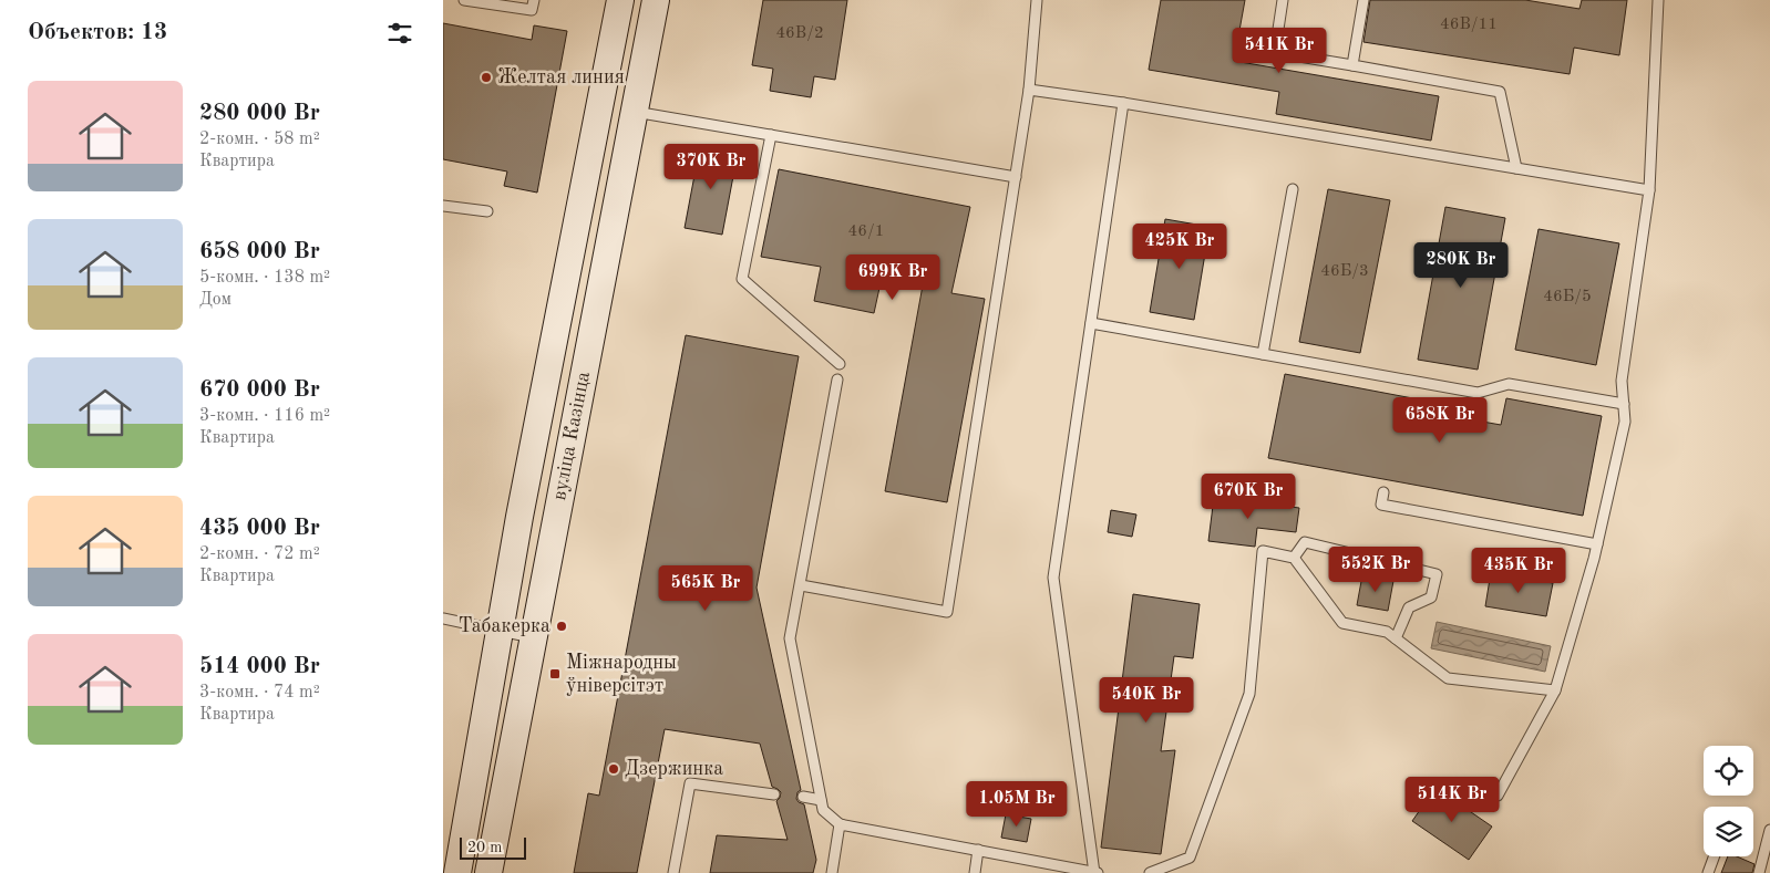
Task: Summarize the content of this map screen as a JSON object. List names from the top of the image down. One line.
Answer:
{"streets":{"main road":["вуліца Казінца"]},"places":{"other":["Желтая линия","Табакерка","Дзержинка"],"transit":["Міжнародны ўніверсітэт"]},"house_numbers":["46В/11","46В/2","46/1","46Б/3","46Б/5"],"scale_bar":"20 m","page":{"heading":"Объектов: 13","price":["541K Br","370K Br","425K Br","280K Br","699K Br","658K Br","670K Br","552K Br","435K Br","565K Br","540K Br","514K Br","1.05M Br"],"list":[{"name":"280 000 Br","note":"2-комн. · 58 m² · Квартира"},{"name":"658 000 Br","note":"5-комн. · 138 m² · Дом"},{"name":"670 000 Br","note":"3-комн. · 116 m² · Квартира"},{"name":"435 000 Br","note":"2-комн. · 72 m² · Квартира"},{"name":"514 000 Br","note":"3-комн. · 74 m² · Квартира"}],"scale":"20 m"}}
